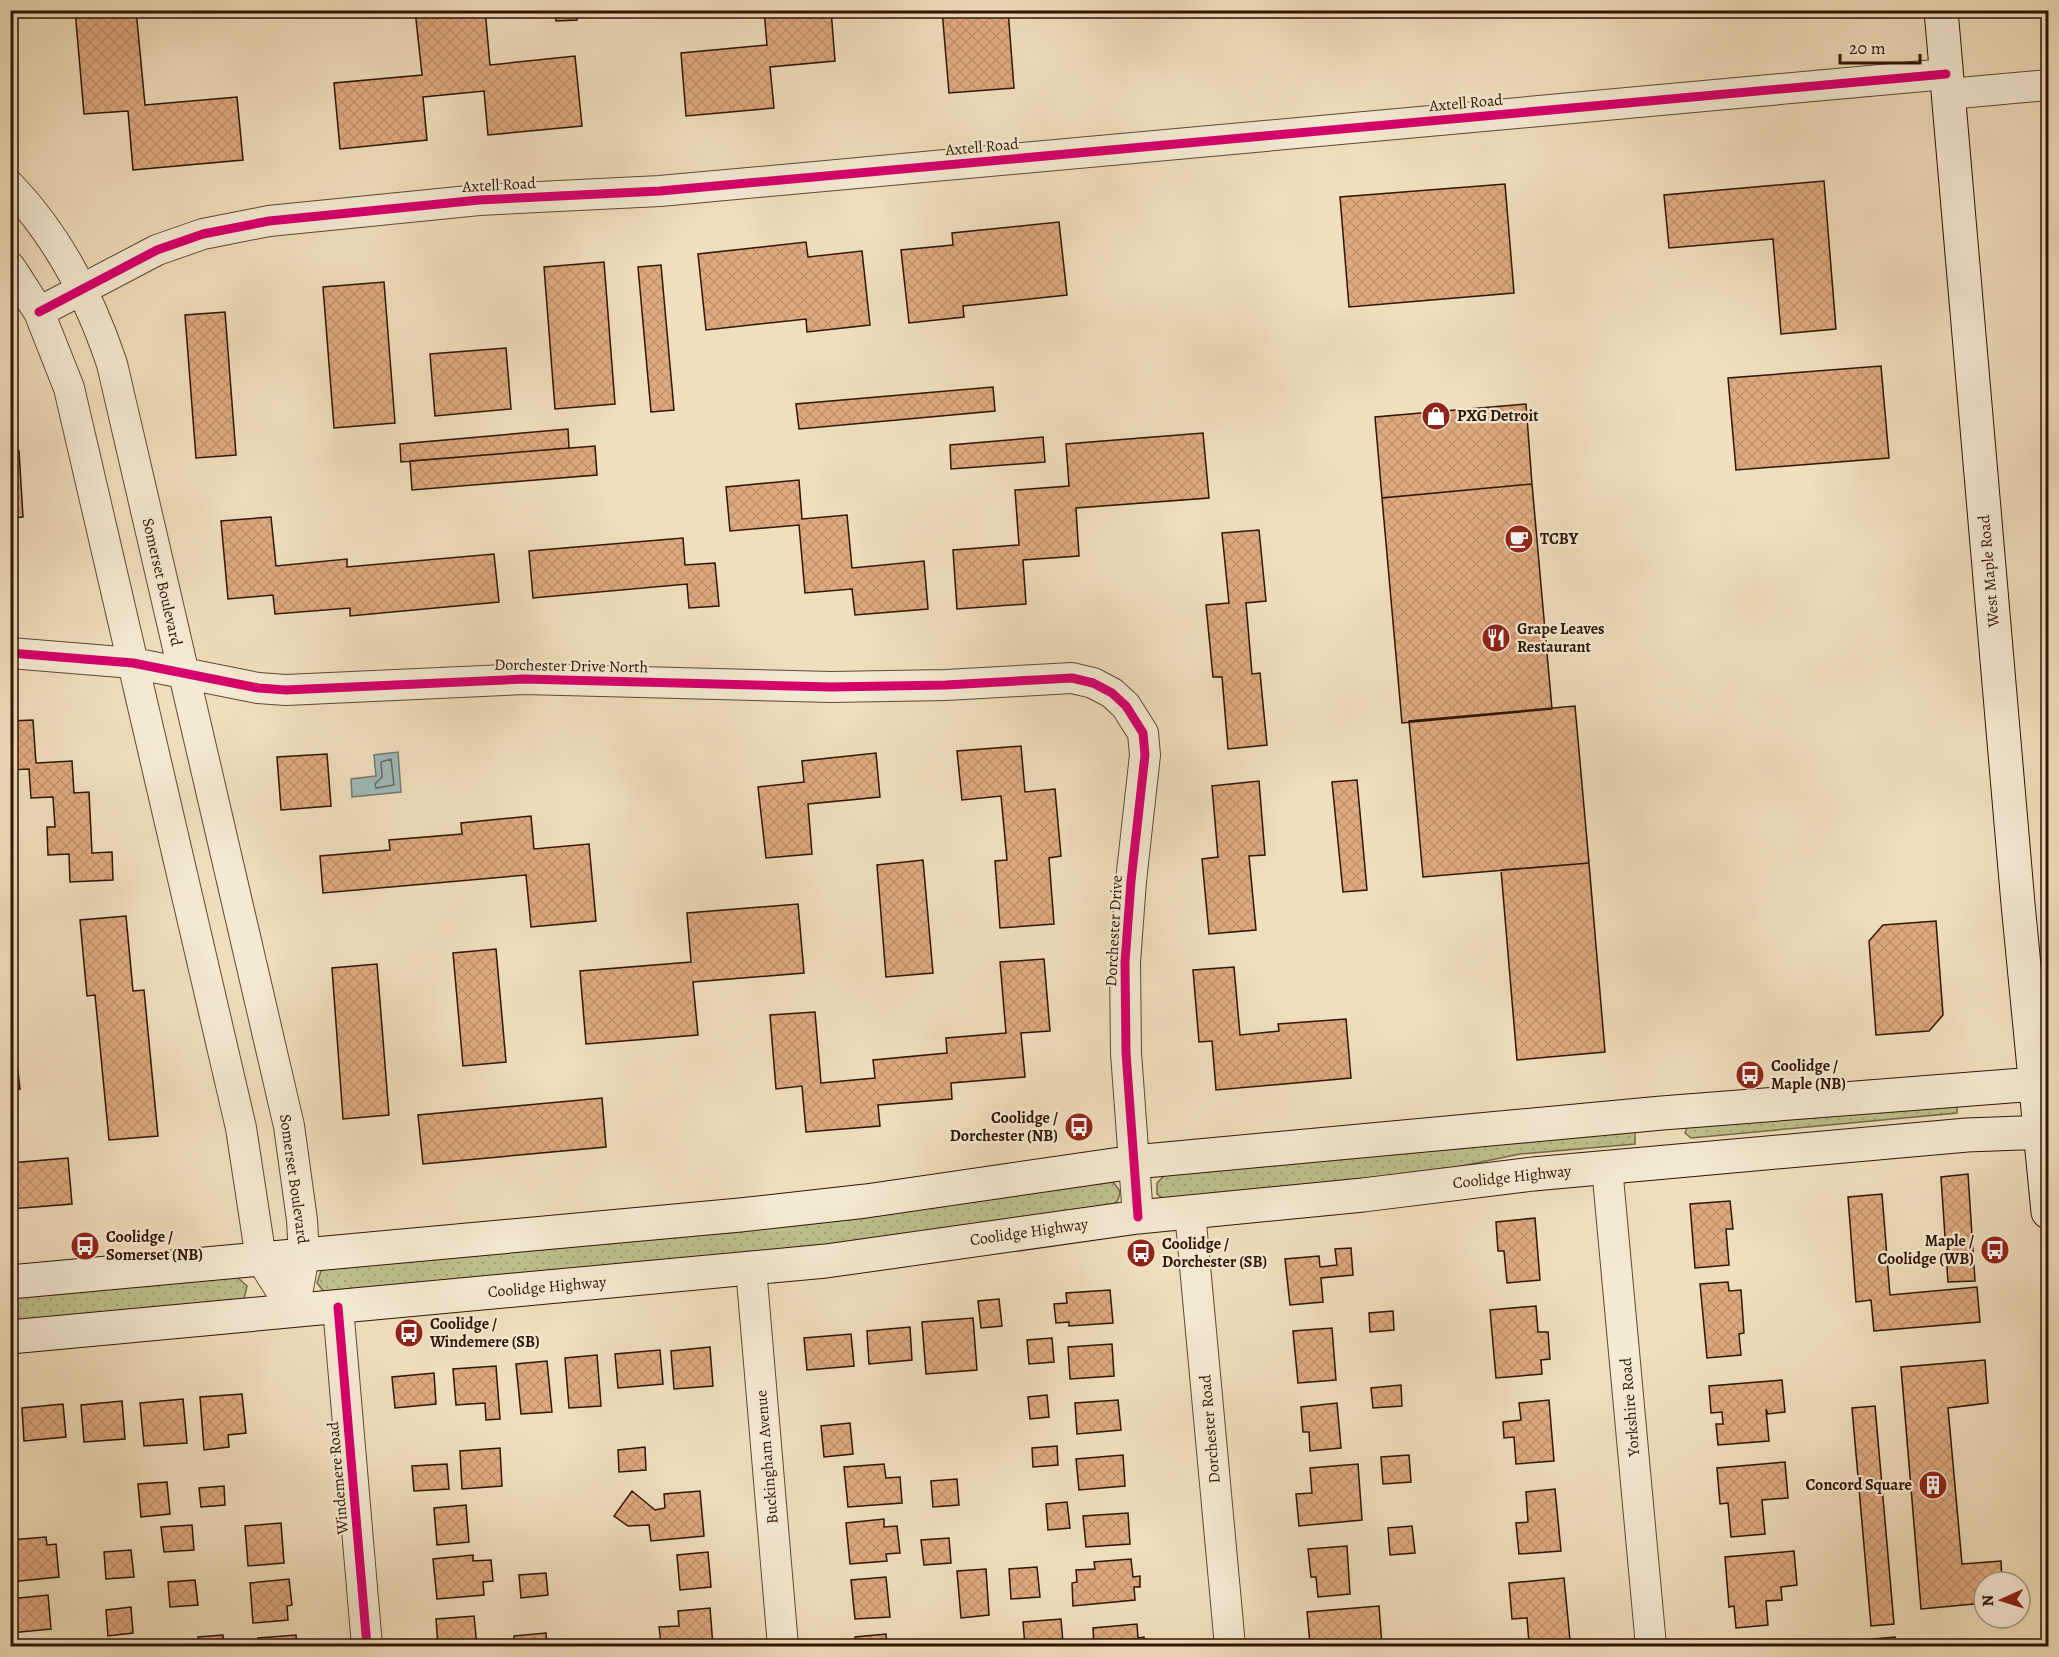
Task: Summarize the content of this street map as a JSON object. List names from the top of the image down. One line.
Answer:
{"streets":{"main road":["West Maple Road","Coolidge Highway"],"street":["Axtell Road","Somerset Boulevard","Dorchester Drive North","Dorchester Drive","Yorkshire Road","Dorchester Road","Buckingham Avenue","Windemere Road"]},"crossings":[["Axtell Road","West Maple Road"],["Axtell Road","Somerset Boulevard"],["West Maple Road","Coolidge Highway"],["Somerset Boulevard","Dorchester Drive North"],["Somerset Boulevard","Coolidge Highway"],["Dorchester Drive North","Dorchester Drive"],["Coolidge Highway","Yorkshire Road"],["Coolidge Highway","Dorchester Road"],["Coolidge Highway","Buckingham Avenue"],["Coolidge Highway","Windemere Road"]],"places":{"shop":["PXG Detroit"],"cafe":["TCBY"],"restaurant":["Grape Leaves Restaurant"],"bus stop":["Coolidge / Maple (NB)","Coolidge / Dorchester (NB)","Coolidge / Somerset (NB)","Maple / Coolidge (WB)","Coolidge / Dorchester (SB)","Coolidge / Windemere (SB)"],"building":["Concord Square"]},"scale_bar":"20 m","north":"left"}
